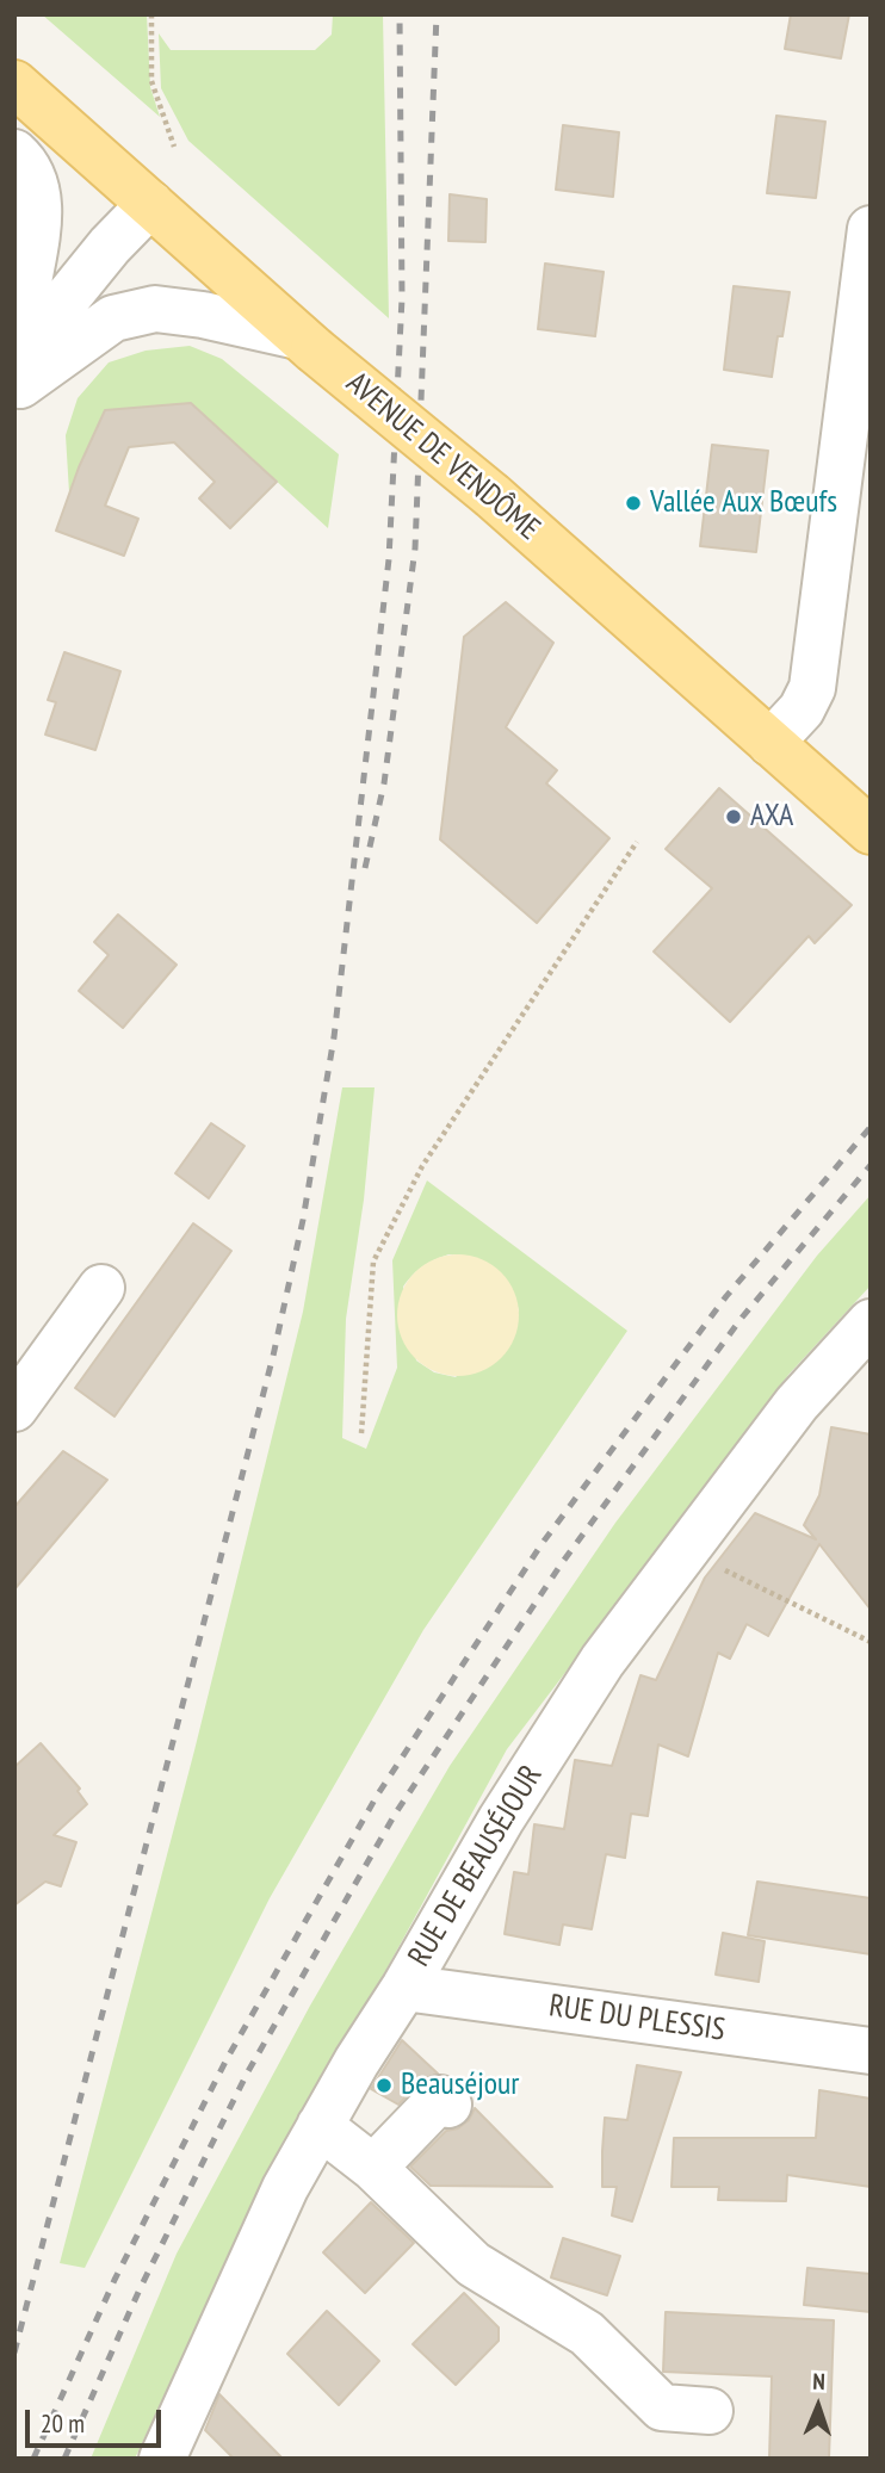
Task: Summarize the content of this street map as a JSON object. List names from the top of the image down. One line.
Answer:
{"streets":{"main road":["AVENUE DE VENDÔME"],"street":["RUE DE BEAUSÉJOUR","RUE DU PLESSIS"]},"crossings":[["RUE DE BEAUSÉJOUR","RUE DU PLESSIS"]],"places":["Vallée Aux Bœufs","AXA","Beauséjour"],"scale_bar":"20 m","north":"top"}
